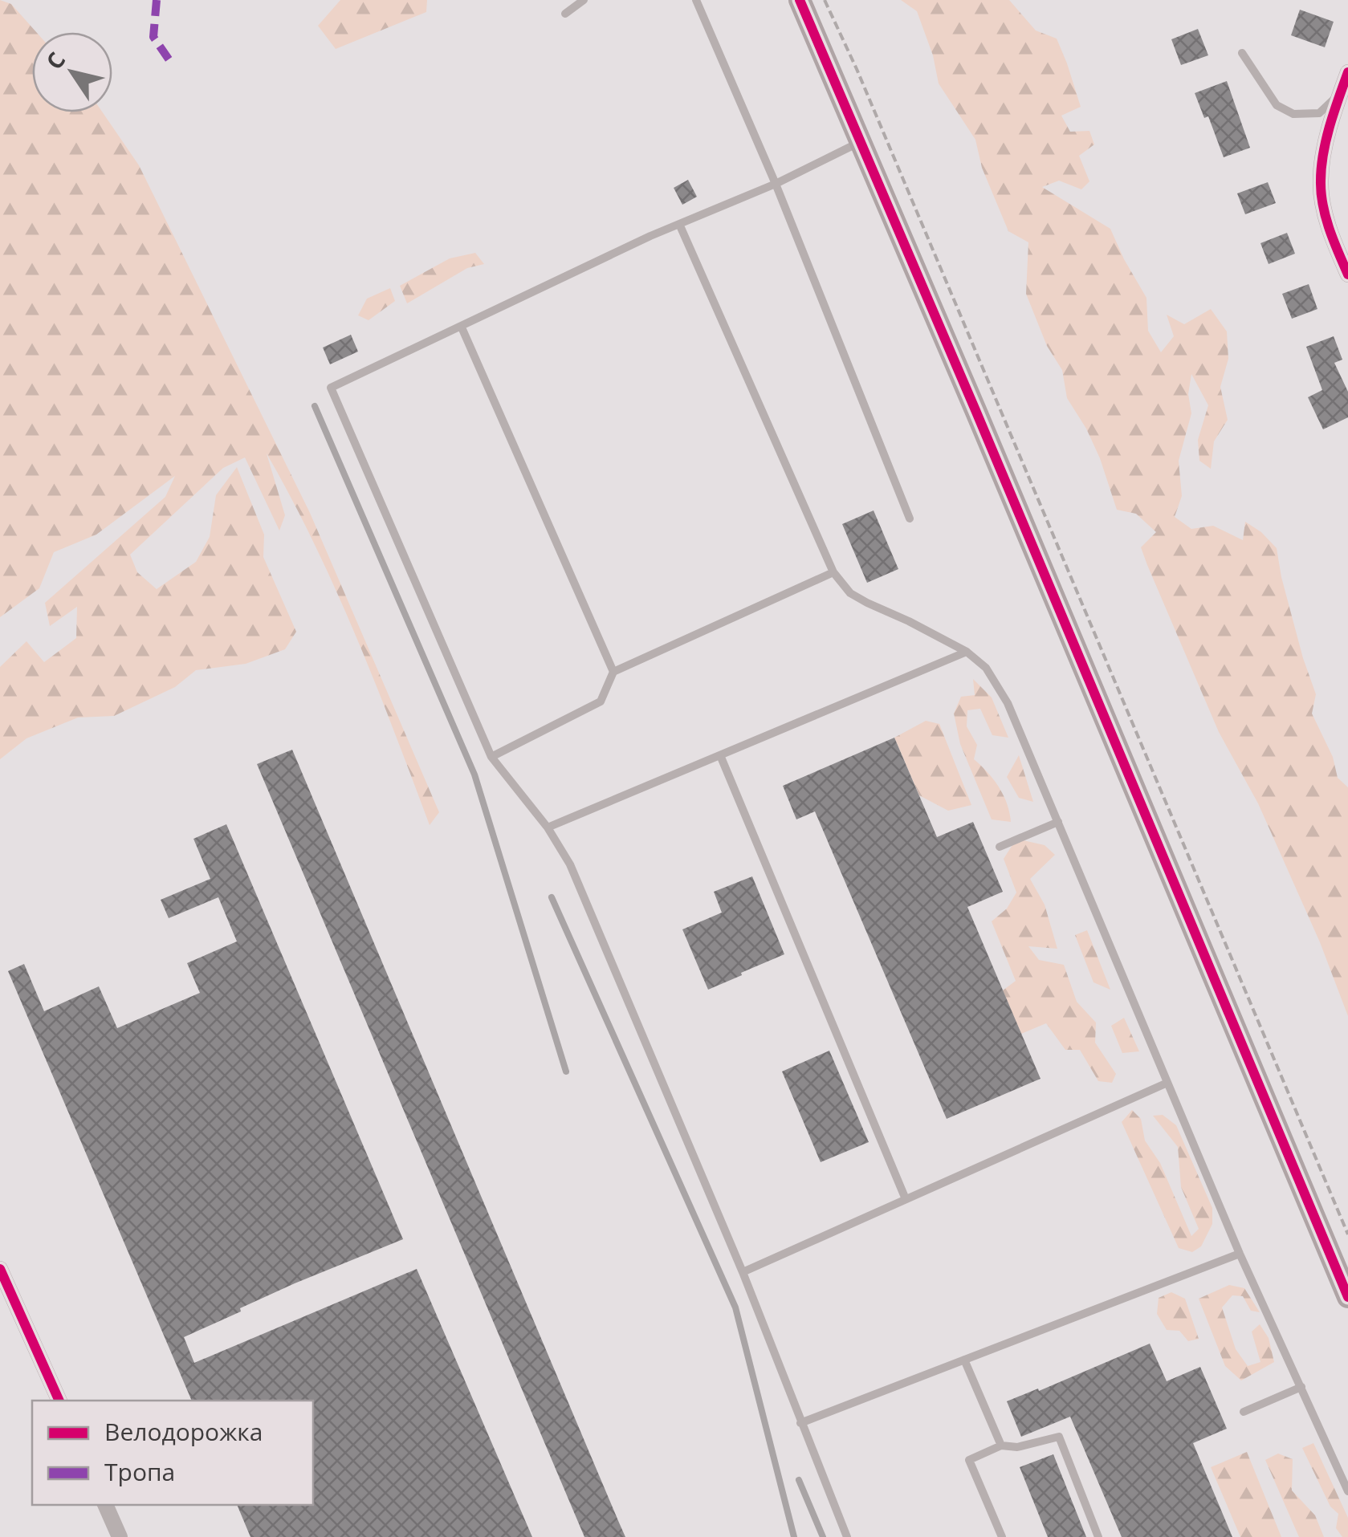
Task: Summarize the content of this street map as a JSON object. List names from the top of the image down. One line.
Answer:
{"legend":["Велодорожка","Тропа"],"north":"top left"}
